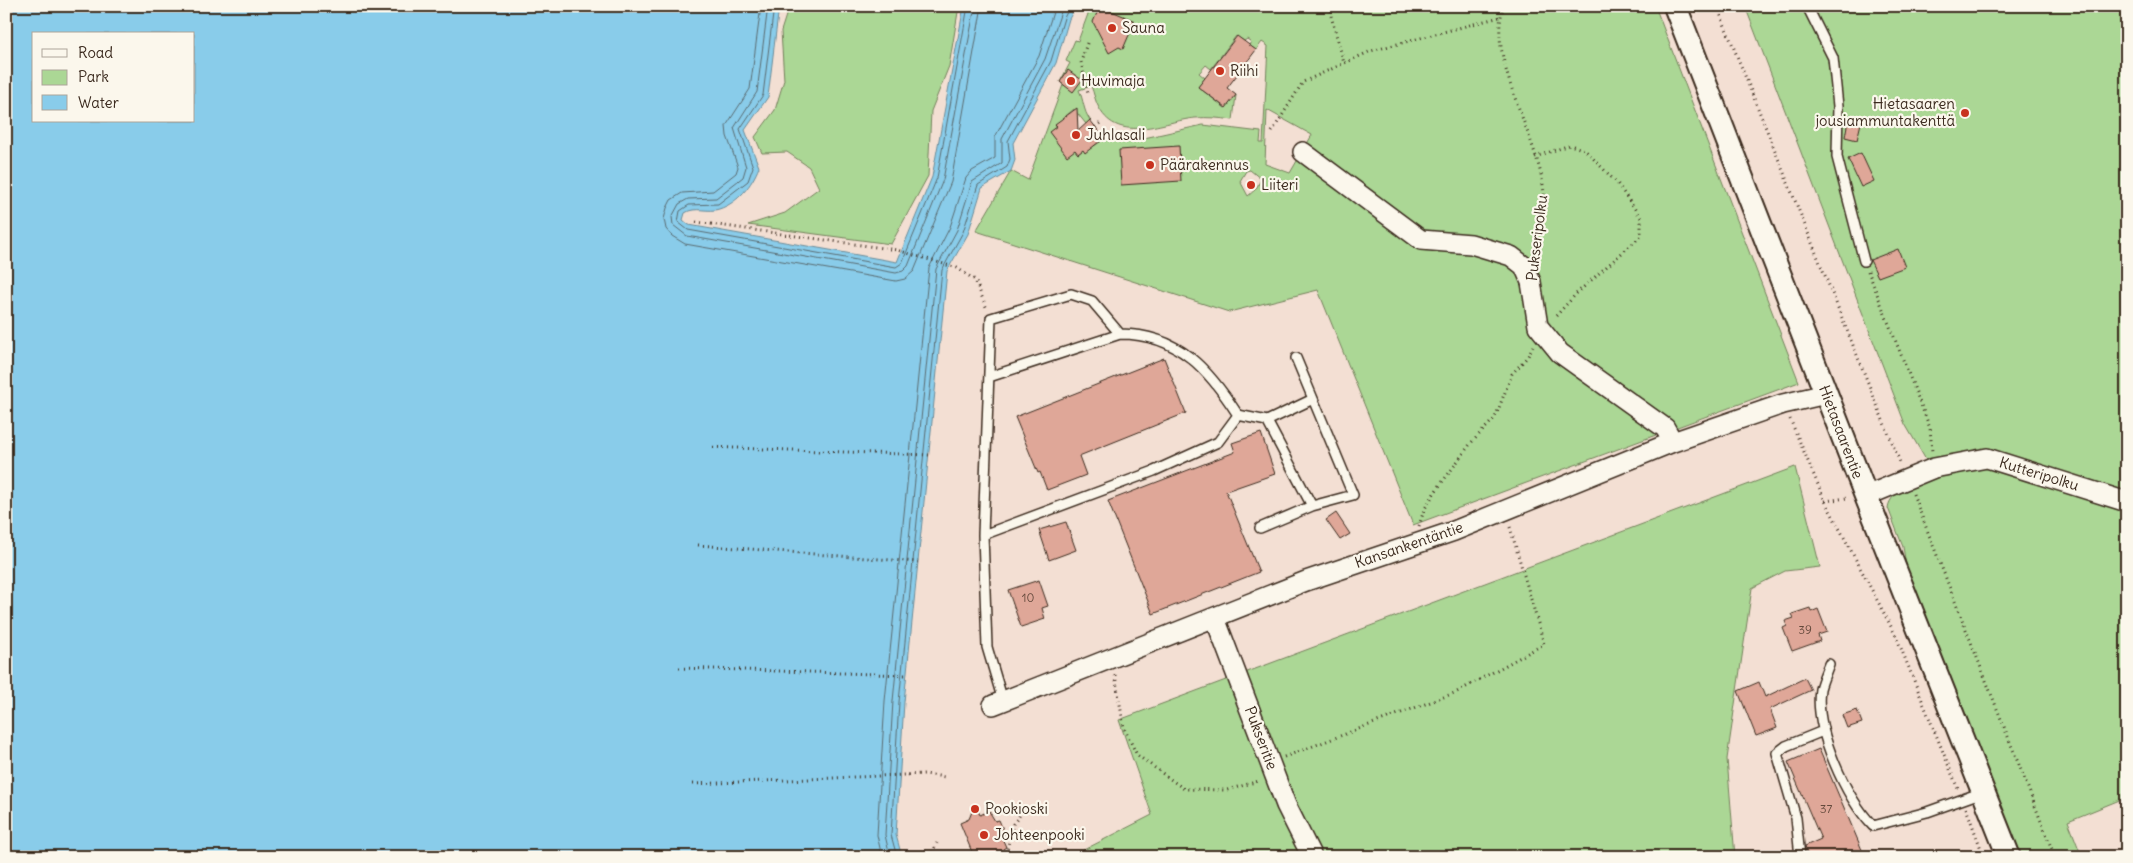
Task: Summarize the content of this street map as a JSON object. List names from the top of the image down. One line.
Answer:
{"streets":{"street":["Pukseripolku","Hietasaarentie","Kutteripolku","Kansankentäntie","Pukseritie"]},"crossings":[["Pukseripolku","Kansankentäntie"],["Hietasaarentie","Kutteripolku"],["Hietasaarentie","Kansankentäntie"],["Kansankentäntie","Pukseritie"]],"places":["Sauna","Riihi","Huvimaja","Hietasaaren jousiammuntakenttä","Juhlasali","Päärakennus","Liiteri","Pookioski","Johteenpooki"],"house_numbers":["10","39","37"],"legend":["Road","Park","Water"]}
